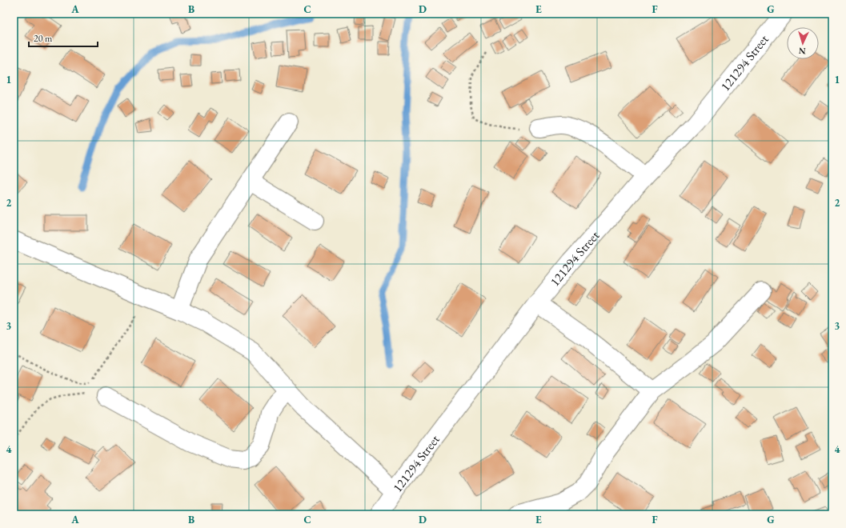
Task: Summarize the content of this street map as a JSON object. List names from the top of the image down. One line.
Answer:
{"streets":{"street":["121294 Street"]},"scale_bar":"20 m","north":"bottom","grid":{"columns":["A","B","C","D","E","F","G"],"rows":["1","2","3","4"]}}
